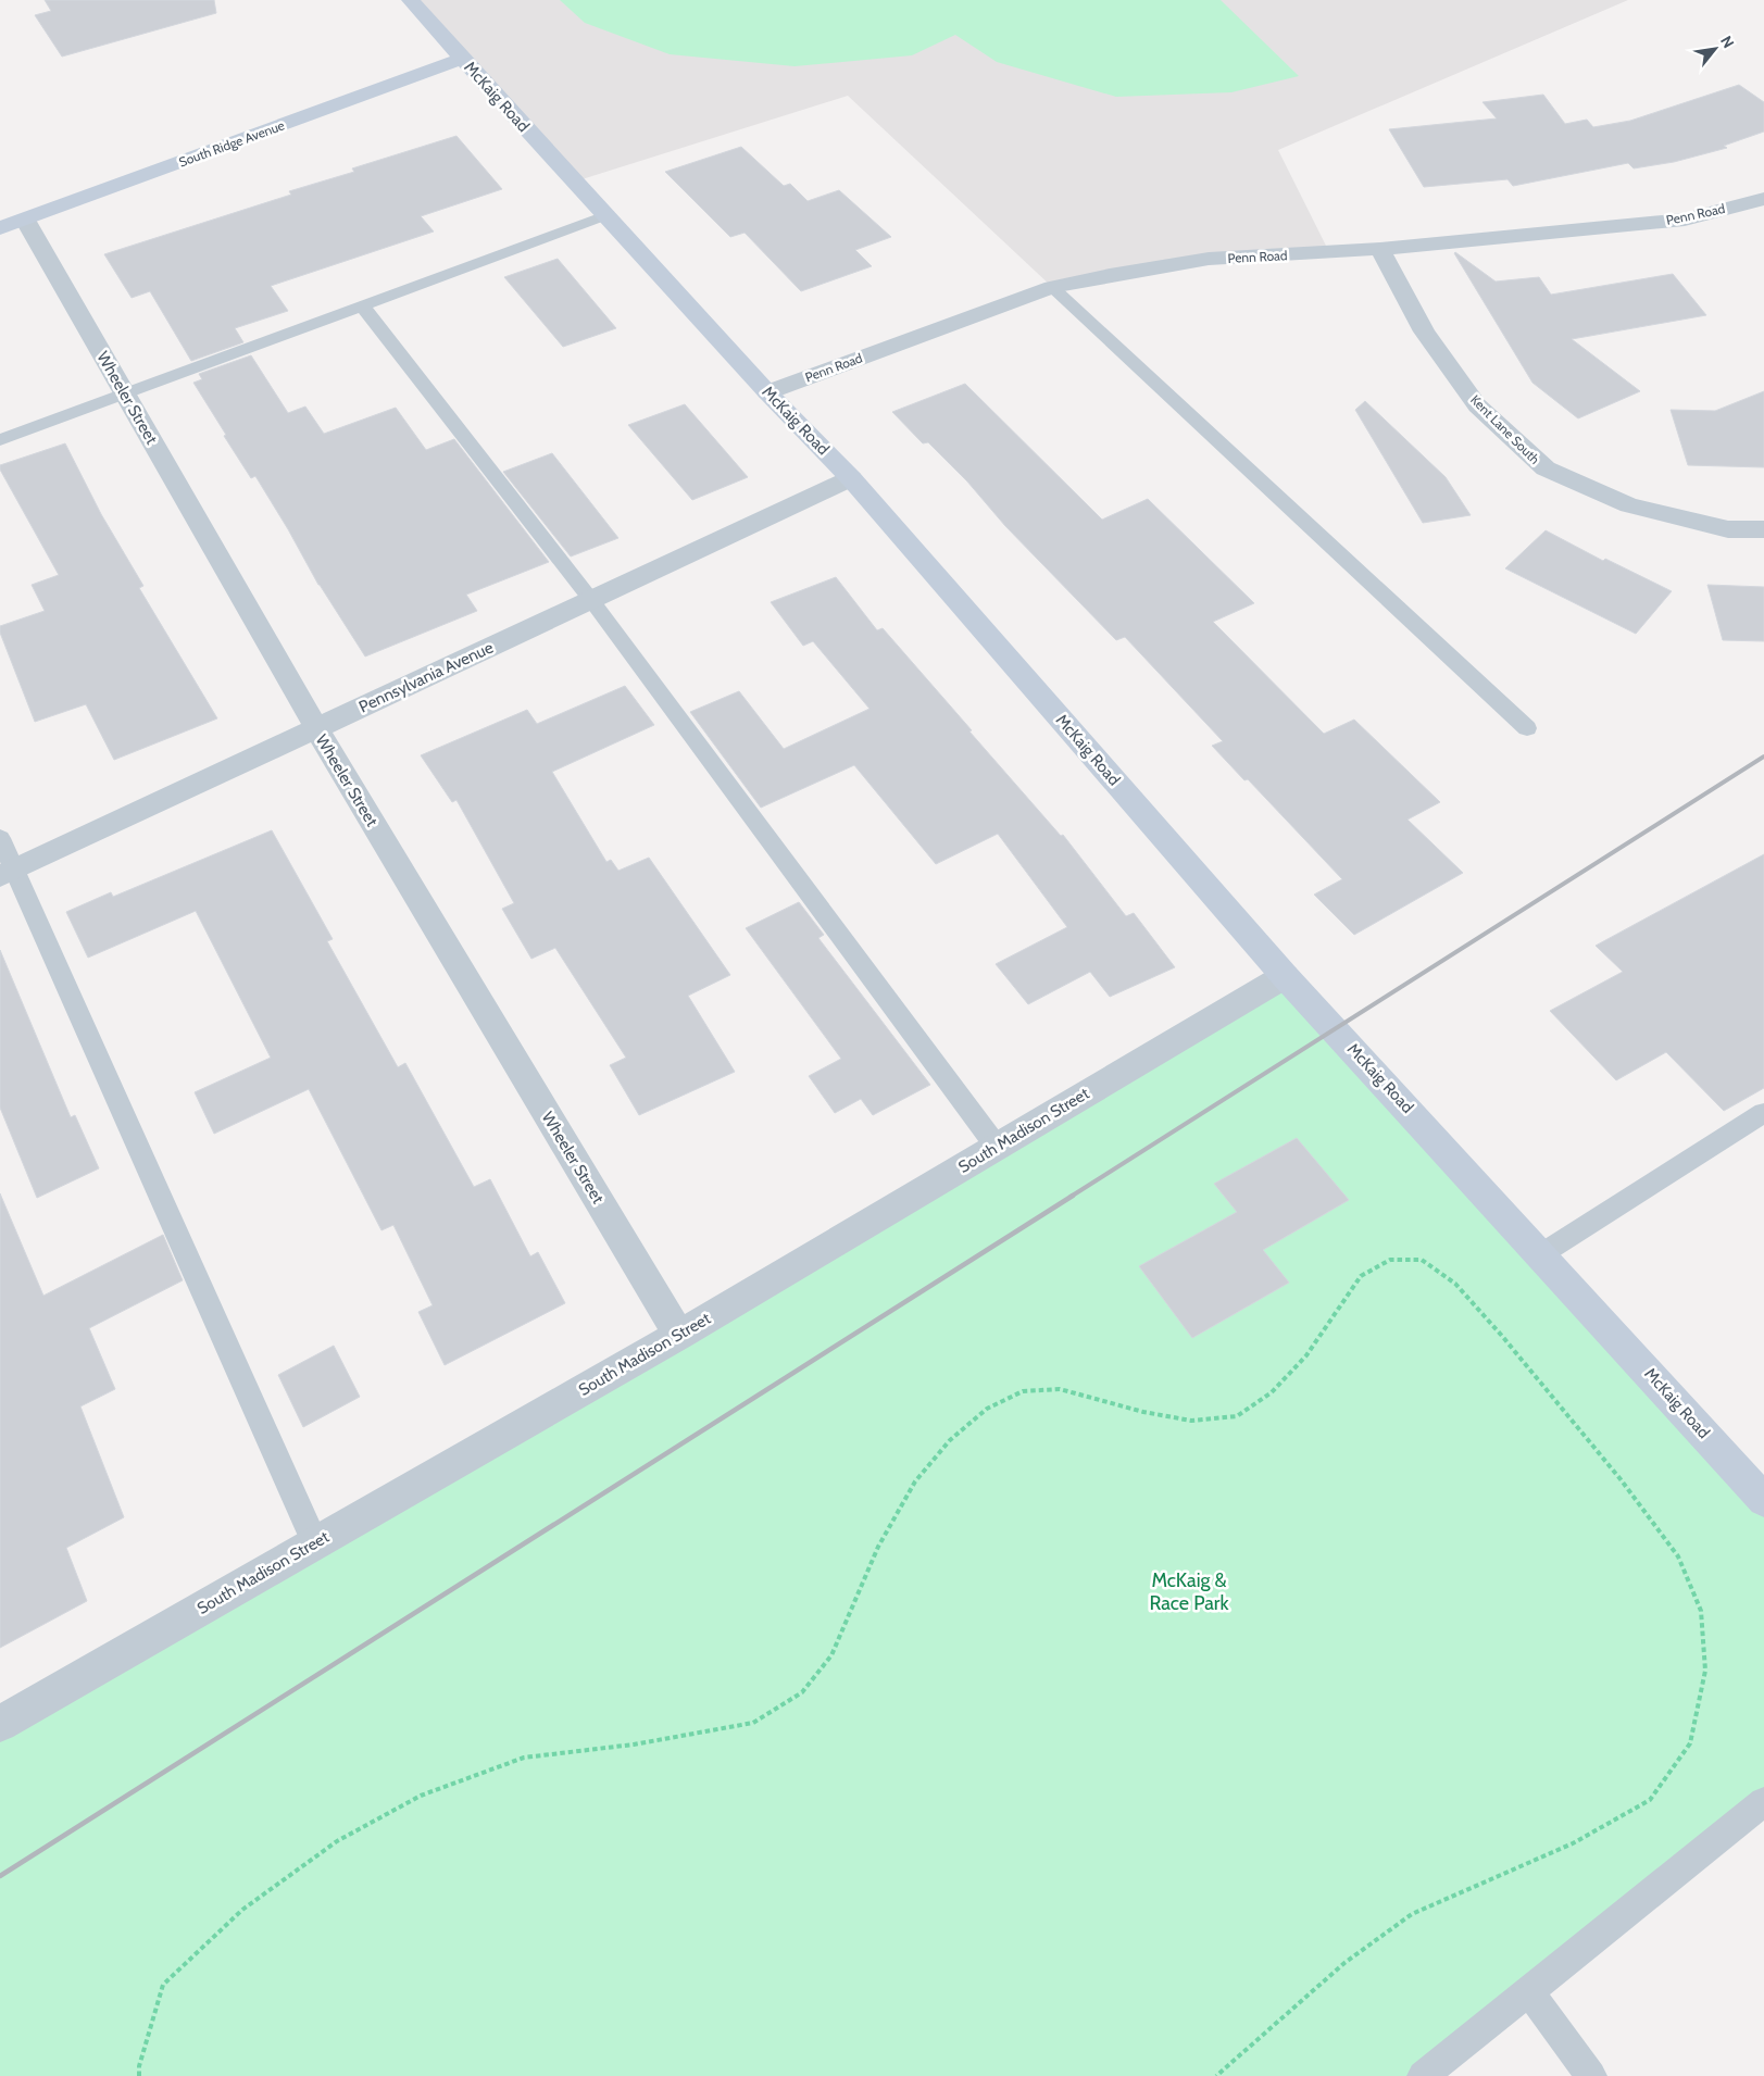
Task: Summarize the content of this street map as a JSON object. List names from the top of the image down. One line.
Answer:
{"streets":{"street":["McKaig Road","South Ridge Avenue","Penn Road","Wheeler Street","Kent Lane South","Pennsylvania Avenue","South Madison Street"]},"crossings":[["McKaig Road","South Ridge Avenue"],["McKaig Road","Penn Road"],["McKaig Road","Pennsylvania Avenue"],["McKaig Road","South Madison Street"],["South Ridge Avenue","Wheeler Street"],["Penn Road","Kent Lane South"],["Wheeler Street","Pennsylvania Avenue"],["Wheeler Street","South Madison Street"]],"parks":["McKaig & Race Park"],"north":"top right"}
